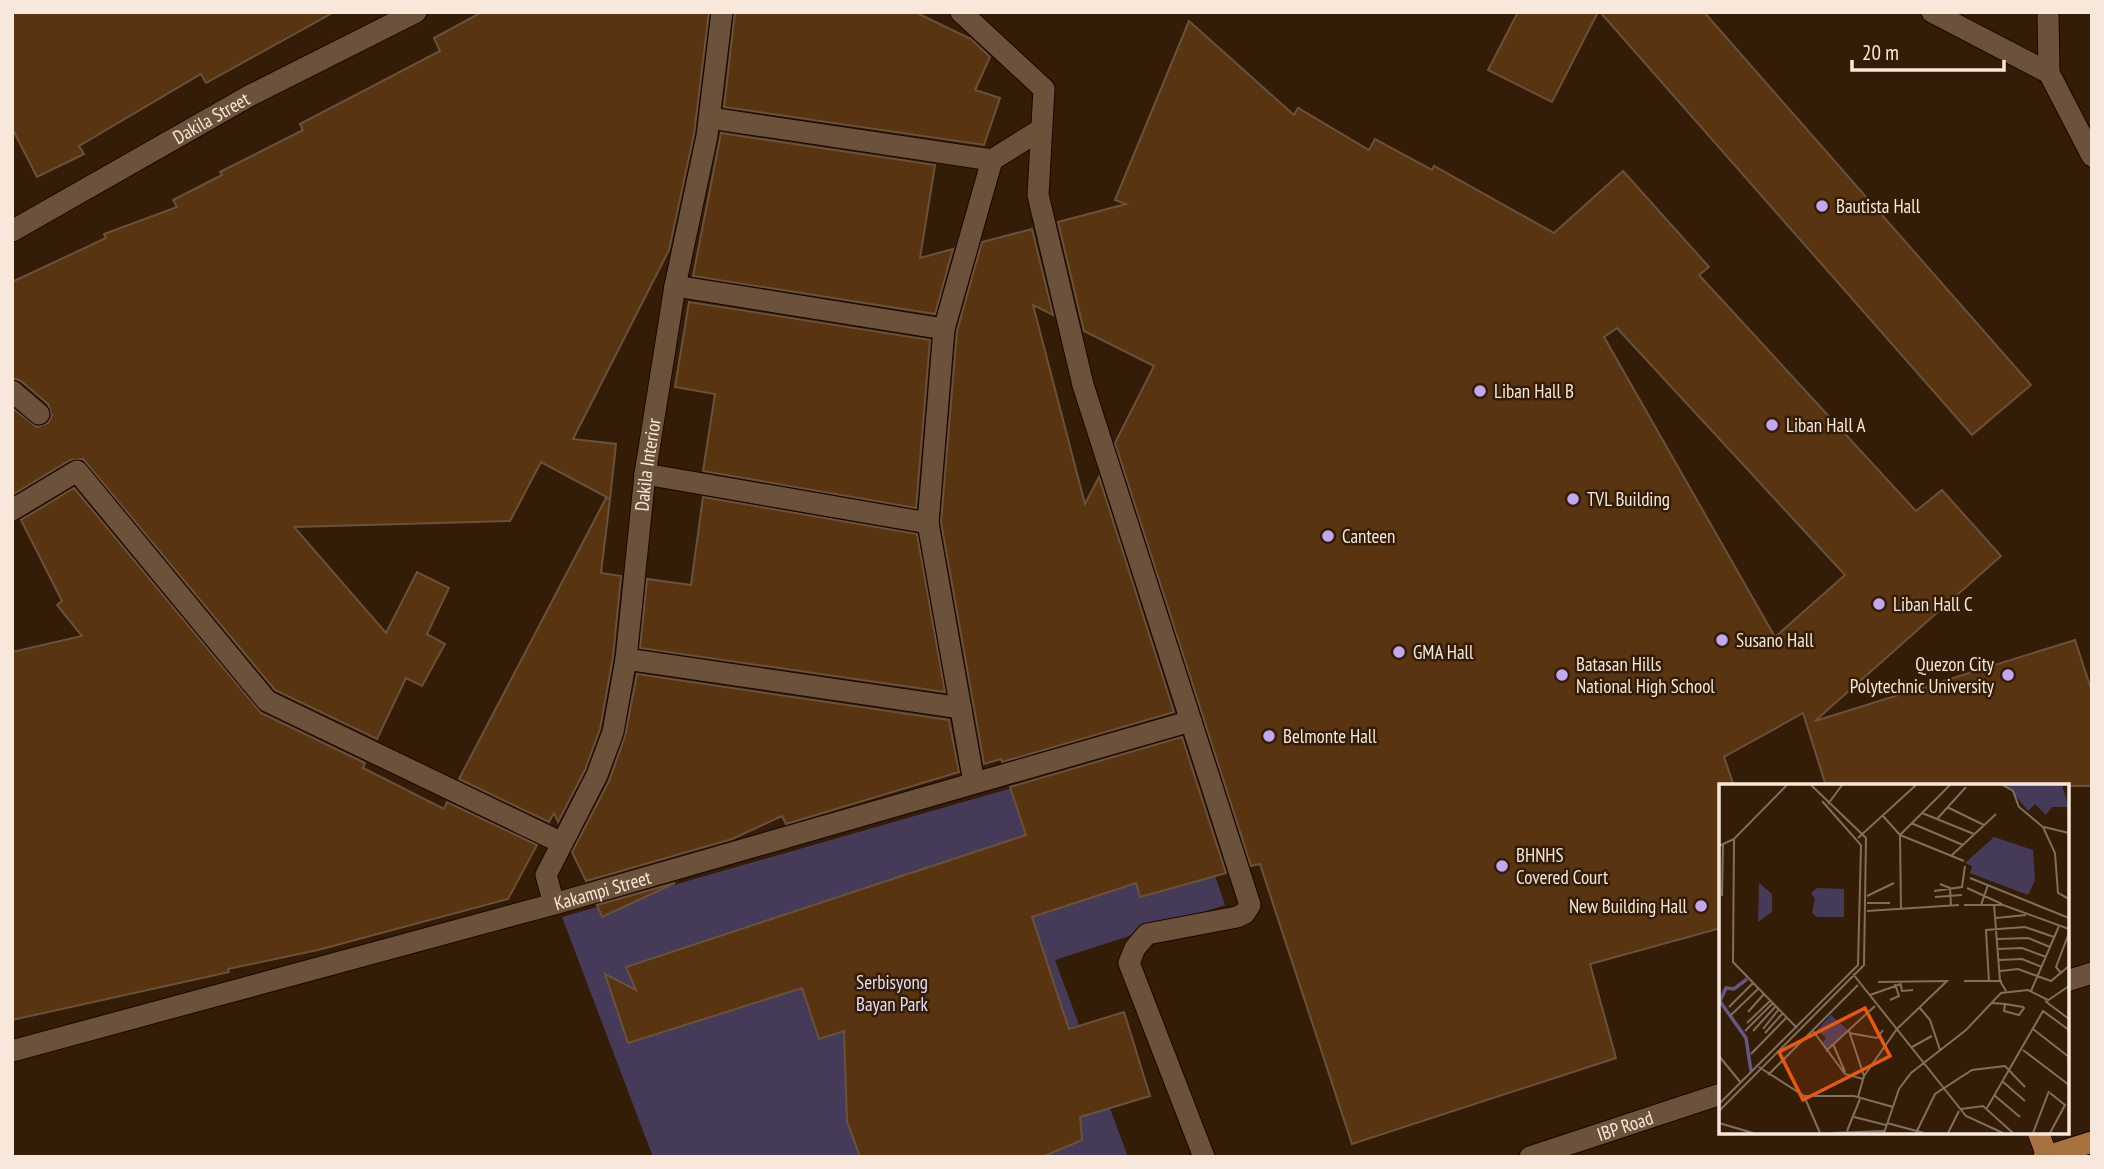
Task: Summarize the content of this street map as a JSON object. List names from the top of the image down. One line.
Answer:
{"streets":{"street":["Dakila Street","Dakila Interior","Kakampi Street","IBP Road"]},"crossings":[["Dakila Interior","Kakampi Street"]],"parks":["Serbisyong Bayan Park"],"places":["Bautista Hall","Liban Hall B","Liban Hall A","TVL Building","Canteen","Liban Hall C","Susano Hall","GMA Hall","Batasan Hills National High School","Quezon City Polytechnic University","Belmonte Hall","BHNHS Covered Court","New Building Hall"],"scale_bar":"20 m"}
